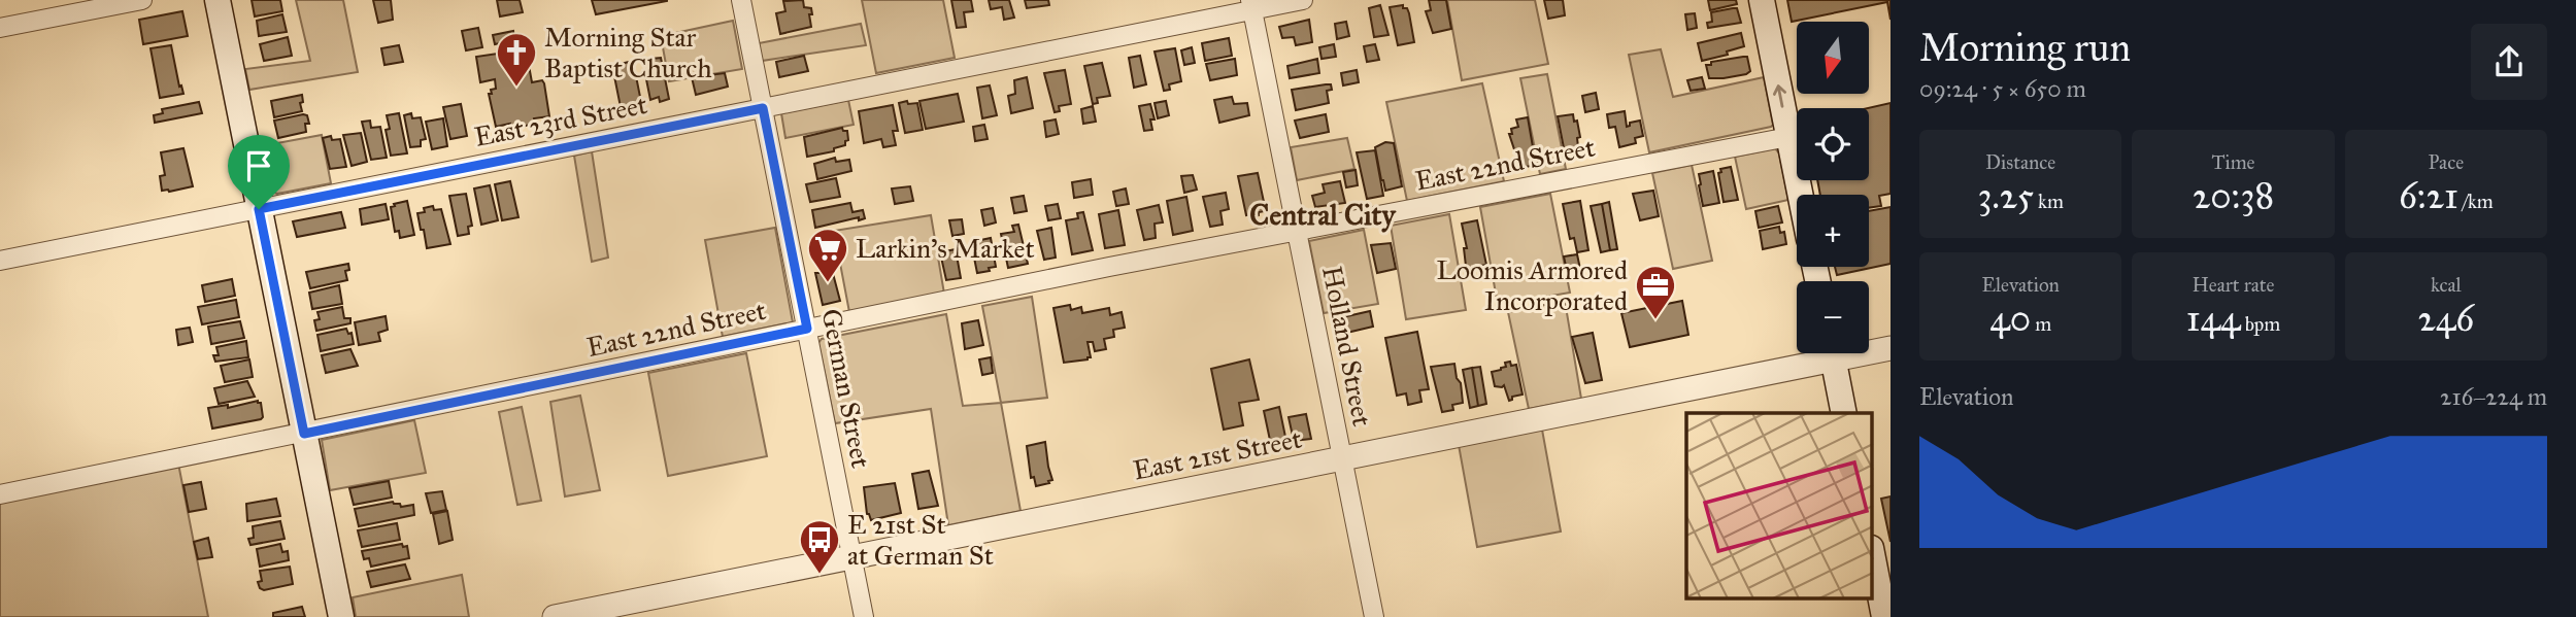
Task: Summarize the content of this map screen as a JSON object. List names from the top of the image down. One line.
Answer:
{"streets":{"street":["East 23rd Street","East 22nd Street","Holland Street","German Street","East 21st Street"]},"crossings":[["East 23rd Street","Holland Street"],["East 23rd Street","German Street"],["East 22nd Street","Holland Street"],["East 22nd Street","German Street"],["Holland Street","East 21st Street"],["German Street","East 21st Street"]],"districts":["Central City"],"places":{"church":["Morning Star Baptist Church"],"supermarket":["Larkin's Market"],"office":["Loomis Armored Incorporated"],"bus stop":["E 21st St at German St"]},"north":"bottom","page":{"heading":["Morning run","09:24 · 5 × 650 m"],"map_buttons":["+","−"],"stats":[["Distance","3.25 km"],["Time","20:38"],["Pace","6:21 /km"],["Elevation","40 m"],["Heart rate","144 bpm"],["kcal","246"]],"chart":["Elevation","216–224 m"]}}
